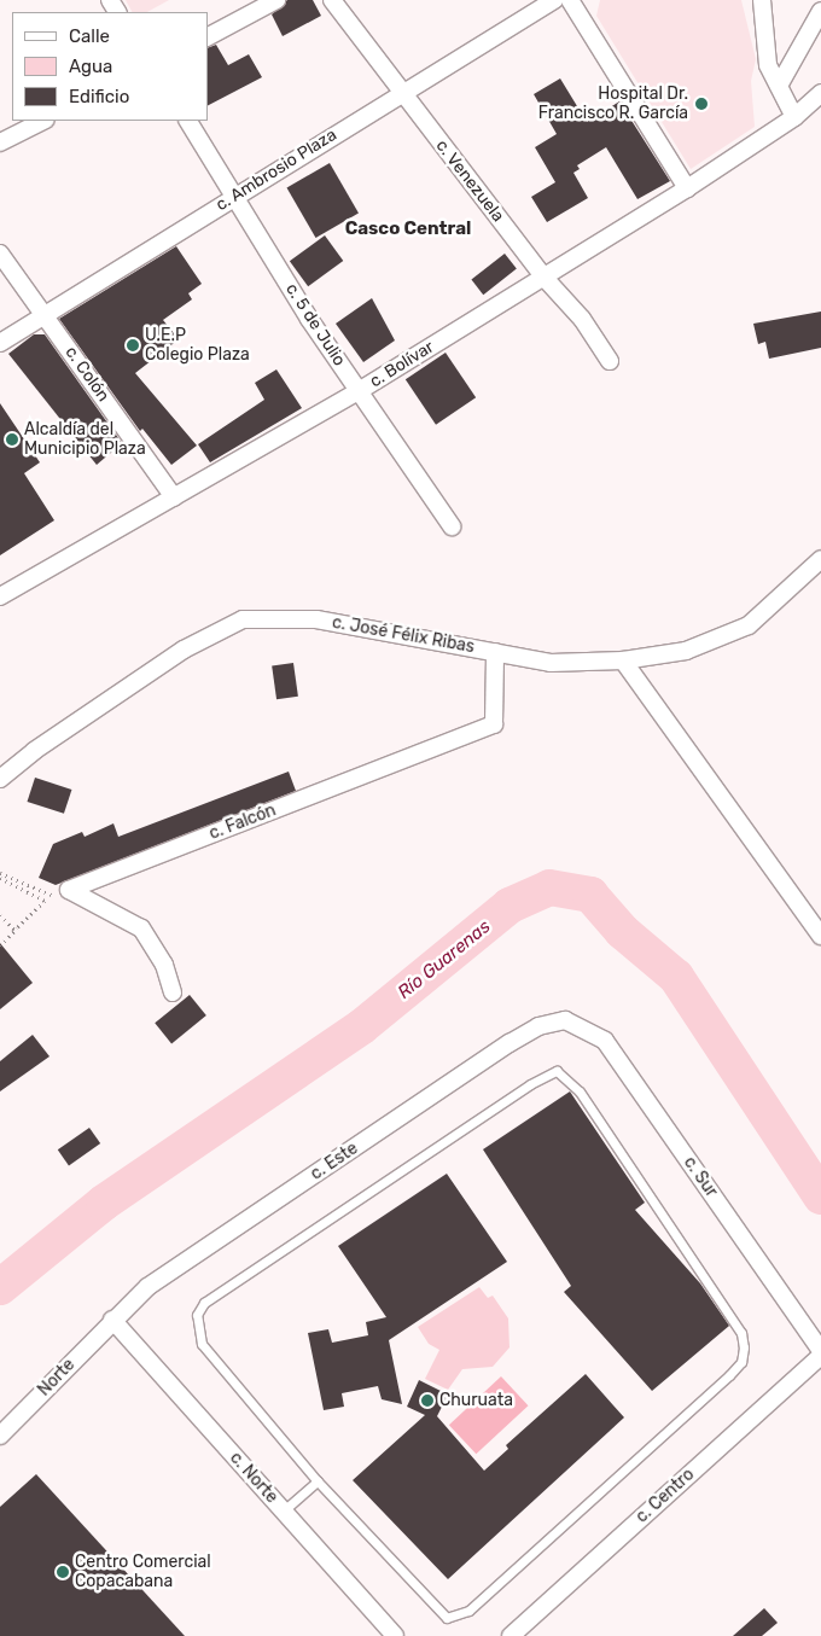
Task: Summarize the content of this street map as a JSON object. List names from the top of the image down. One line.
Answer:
{"streets":{"street":["c. Ambrosio Plaza","c. Venezuela","c. 5 de Julio","c. Bolívar","c. Colón","c. José Félix Ribas","c. Falcón","c. Este","c. Sur","Norte","c. Norte","c. Centro"]},"crossings":[["c. Ambrosio Plaza","c. Venezuela"],["c. Ambrosio Plaza","c. 5 de Julio"],["c. Ambrosio Plaza","c. Colón"],["c. Venezuela","c. Bolívar"],["c. 5 de Julio","c. Bolívar"],["c. Bolívar","c. Colón"],["c. José Félix Ribas","c. Falcón"],["c. Este","c. Sur"],["c. Este","Norte"],["c. Este","c. Norte"],["Norte","c. Norte"]],"districts":["Casco Central"],"water":["Río Guarenas"],"places":["Hospital Dr. Francisco R. García","U.E.P Colegio Plaza","Alcaldía del Municipio Plaza","Churuata","Centro Comercial Copacabana"],"legend":["Calle","Agua","Edificio"]}
